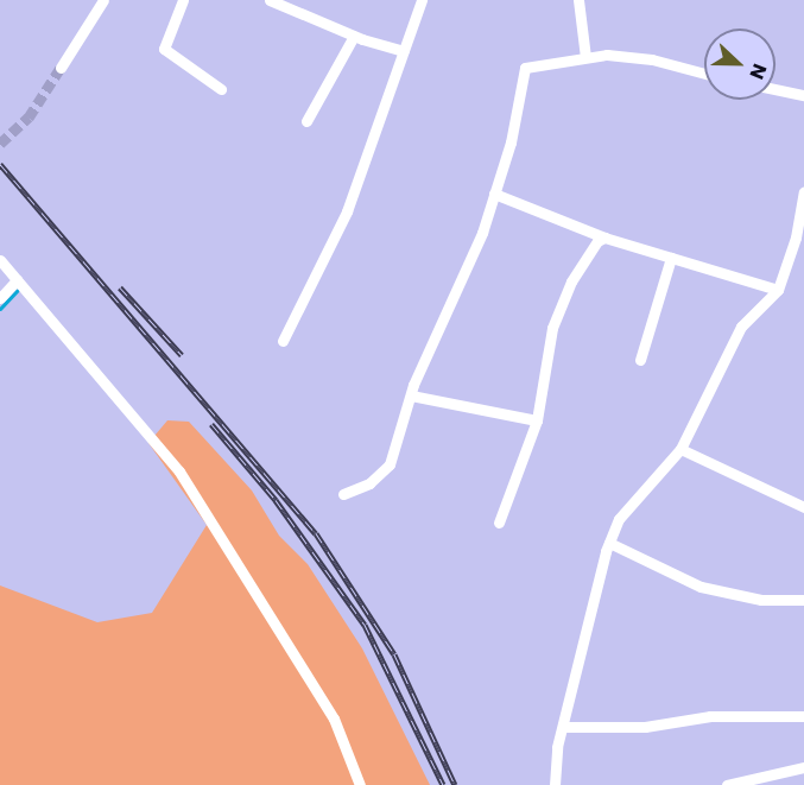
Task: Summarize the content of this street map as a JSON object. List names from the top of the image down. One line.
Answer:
{"north":"right"}
